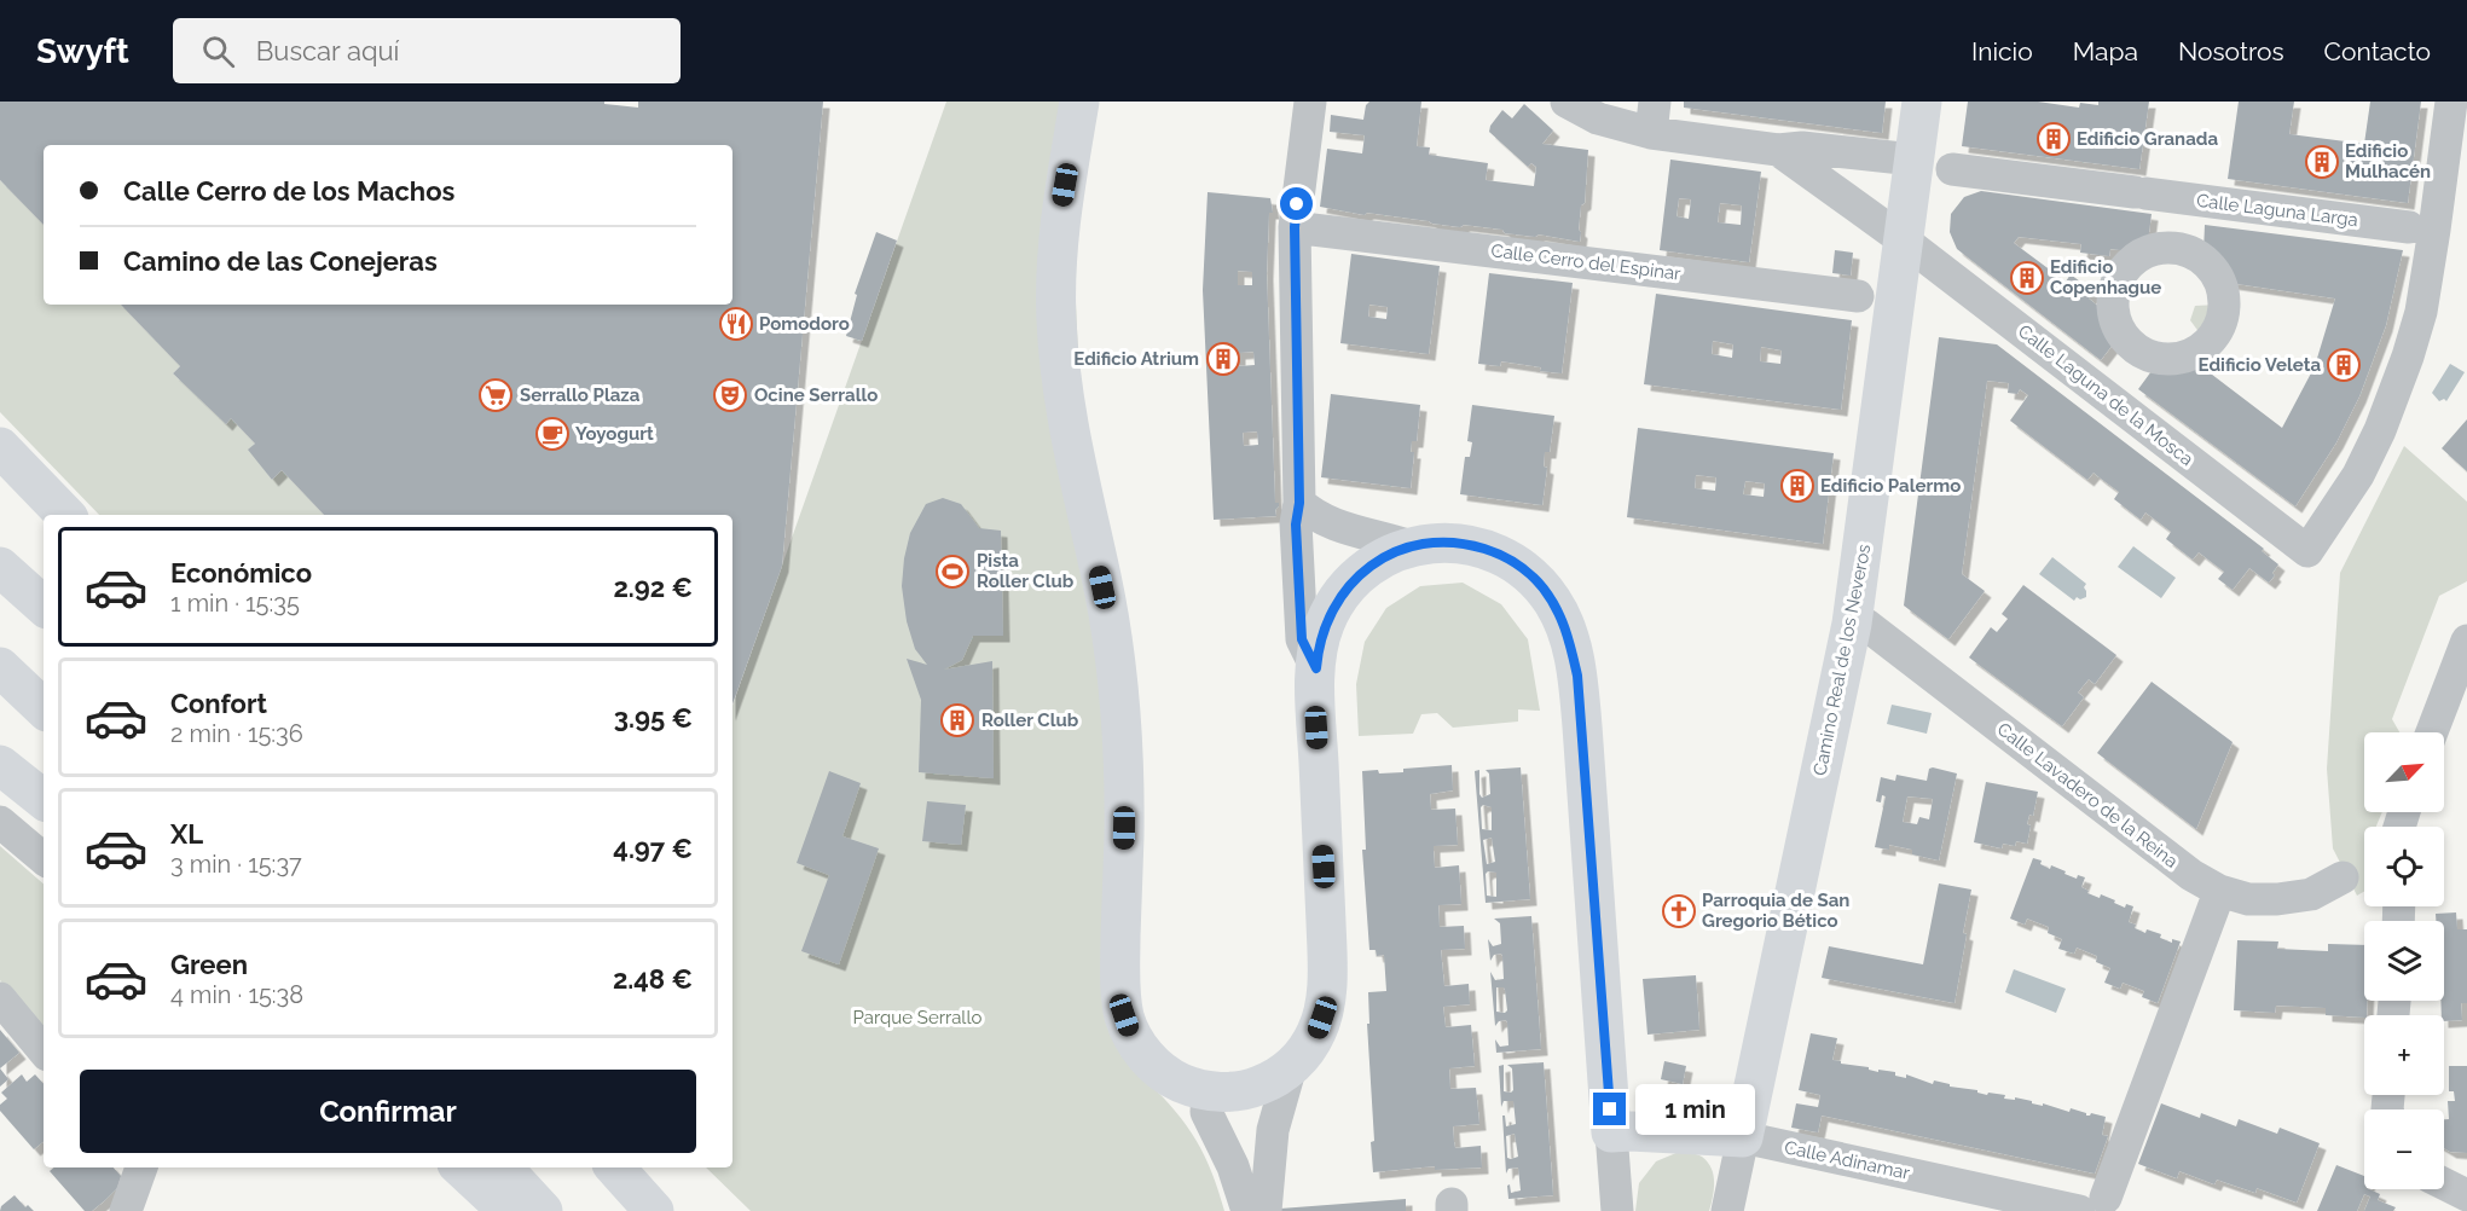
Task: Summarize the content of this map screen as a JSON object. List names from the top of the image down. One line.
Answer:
{"streets":{"main road":["Camino Real de los Neveros","Calle Adinamar"],"street":["Calle Laguna Larga","Calle Cerro del Espinar","Calle Laguna de la Mosca","Calle Lavadero de la Reina"]},"crossings":[["Calle Laguna de la Mosca","Camino Real de los Neveros"],["Camino Real de los Neveros","Calle Lavadero de la Reina"],["Camino Real de los Neveros","Calle Adinamar"]],"parks":["Parque Serrallo"],"places":{"building":["Edificio Granada","Edificio Mulhacén","Edificio Copenhague","Edificio Atrium","Edificio Veleta","Edificio Palermo","Roller Club"],"restaurant":["Pomodoro"],"supermarket":["Serrallo Plaza"],"theatre":["Ocine Serrallo"],"cafe":["Yoyogurt"],"sports":["Pista Roller Club"],"church":["Parroquia de San Gregorio Bético"]},"north":"top right","page":{"header":"Swyft","search":"Buscar aquí","nav":["Inicio","Mapa","Nosotros","Contacto"],"banner":["Calle Cerro de los Machos","Camino de las Conejeras"],"list":[{"name":"Económico","note":"1 min · 15:35","value":"2.92 €"},{"name":"Confort","note":"2 min · 15:36","value":"3.95 €"},{"name":"XL","note":"3 min · 15:37","value":"4.97 €"},{"name":"Green","note":"4 min · 15:38","value":"2.48 €"}],"map_buttons":["+","−"],"buttons":"Confirmar","bubble":"1 min"}}
